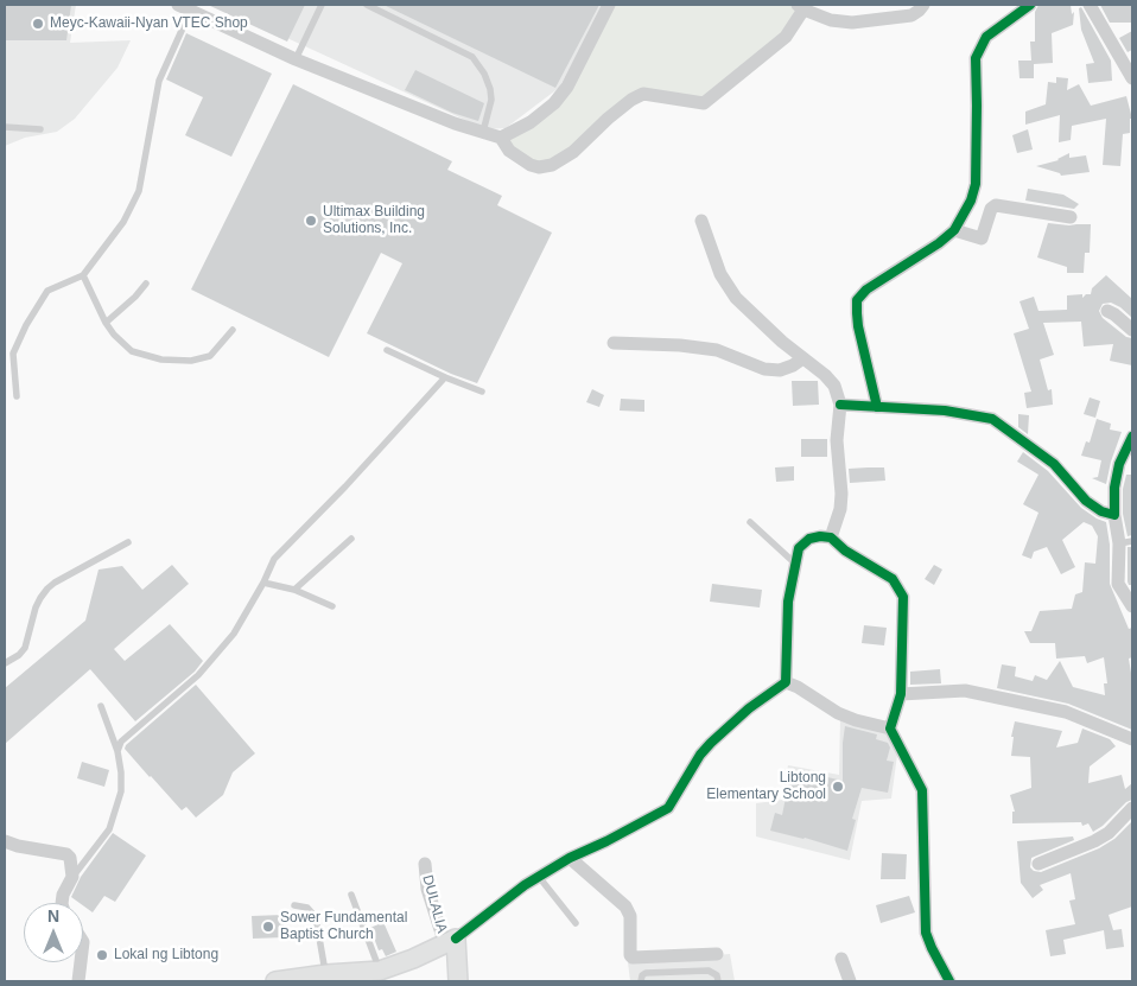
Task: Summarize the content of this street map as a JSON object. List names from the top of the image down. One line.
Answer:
{"streets":{"street":["DULALIA"]},"places":["Meyc-Kawaii-Nyan VTEC Shop","Ultimax Building Solutions, Inc.","Libtong Elementary School","Sower Fundamental Baptist Church","Lokal ng Libtong"],"north":"top"}
